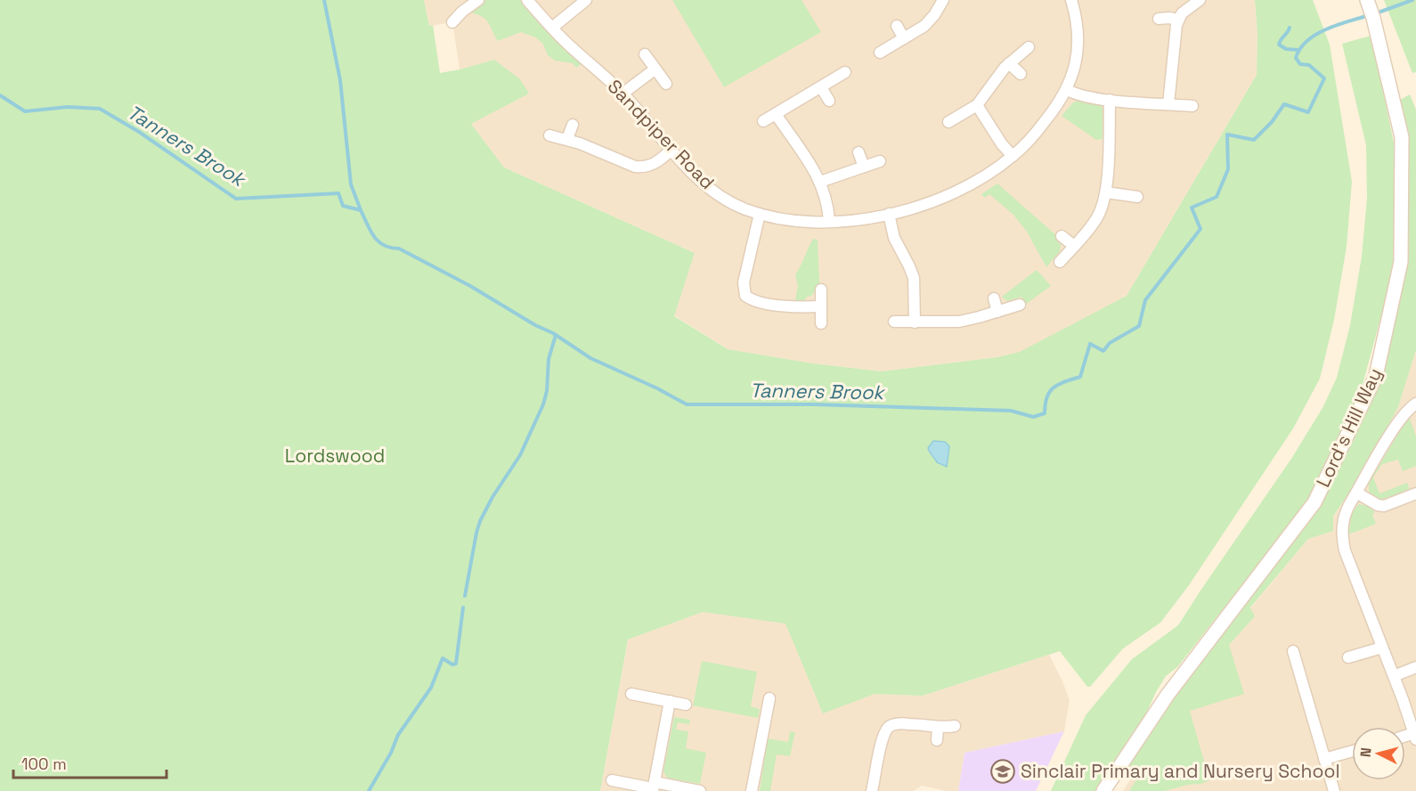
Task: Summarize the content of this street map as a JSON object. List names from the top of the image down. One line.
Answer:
{"streets":{"street":["Sandpiper Road","Lord's Hill Way"]},"water":["Tanners Brook"],"parks":["Lordswood"],"places":{"school or university":["Sinclair Primary and Nursery School"]},"scale_bar":"100 m","north":"left"}
